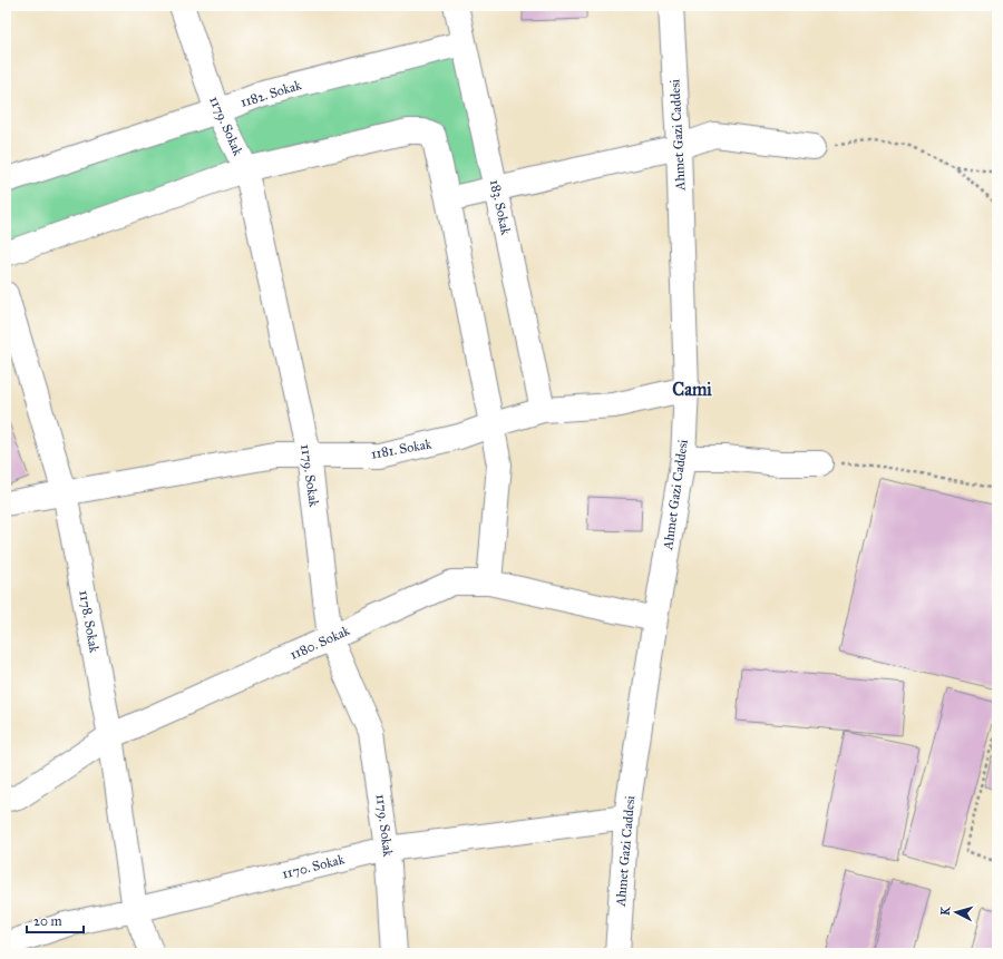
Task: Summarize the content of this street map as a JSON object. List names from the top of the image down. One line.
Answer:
{"streets":{"street":["1182. Sokak","1179. Sokak","Ahmet Gazi Caddesi","183. Sokak","1181. Sokak","1178. Sokak","1180. Sokak","1170. Sokak"]},"crossings":[["1182. Sokak","1179. Sokak"],["1182. Sokak","183. Sokak"],["1179. Sokak","1181. Sokak"],["1179. Sokak","1180. Sokak"],["1179. Sokak","1170. Sokak"],["Ahmet Gazi Caddesi","1181. Sokak"],["Ahmet Gazi Caddesi","1180. Sokak"],["Ahmet Gazi Caddesi","1170. Sokak"],["183. Sokak","1181. Sokak"],["1181. Sokak","1178. Sokak"],["1178. Sokak","1180. Sokak"],["1178. Sokak","1170. Sokak"]],"districts":["Cami"],"scale_bar":"20 m","north":"left"}
